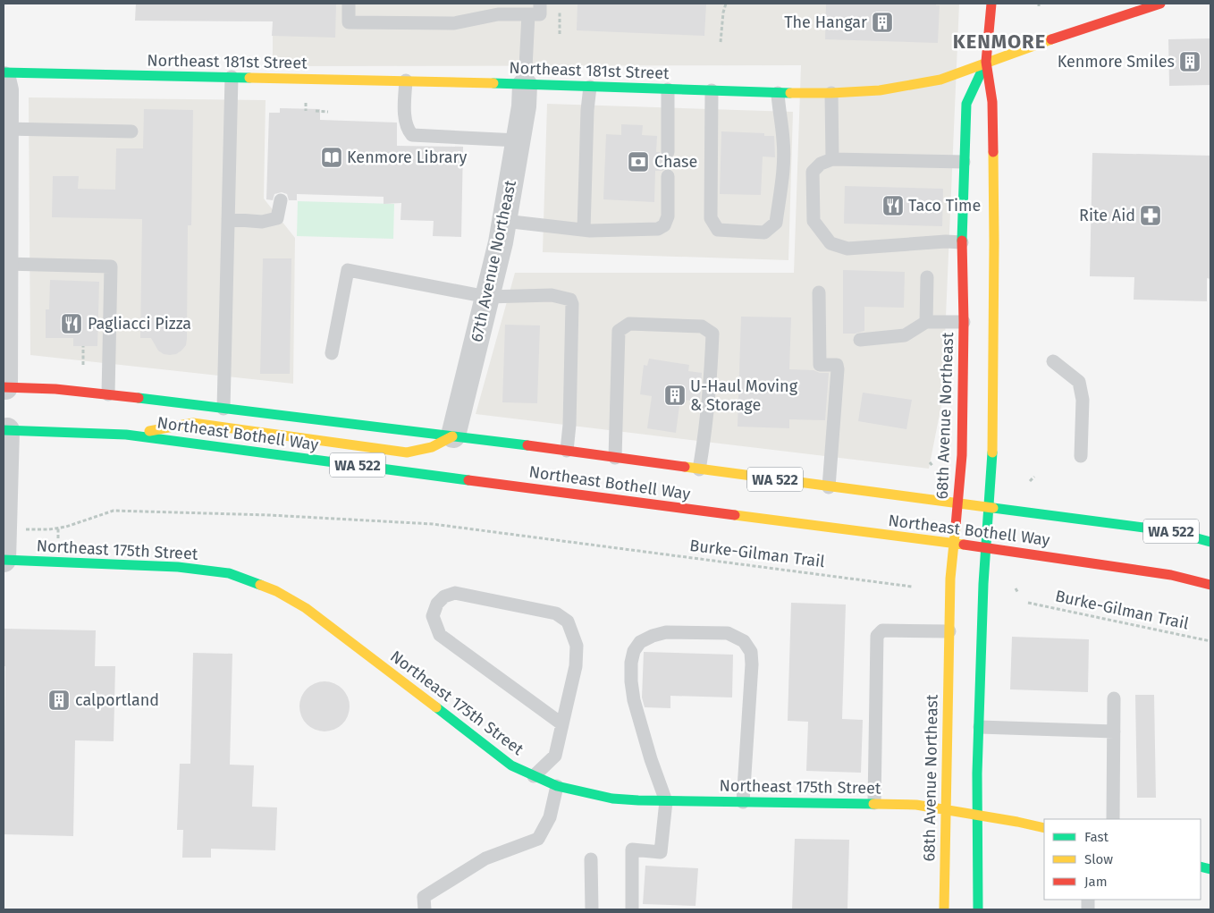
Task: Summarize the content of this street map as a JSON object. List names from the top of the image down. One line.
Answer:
{"streets":{"main road":["Northeast 181st Street","68th Avenue Northeast","Northeast Bothell Way","WA 522","Northeast 175th Street"],"street":["67th Avenue Northeast"],"path":["Burke-Gilman Trail"]},"crossings":[["Northeast 181st Street","67th Avenue Northeast"],["Northeast 181st Street","68th Avenue Northeast"],["67th Avenue Northeast","Northeast Bothell Way"],["68th Avenue Northeast","Northeast Bothell Way"],["68th Avenue Northeast","Northeast 175th Street"]],"districts":["KENMORE"],"places":{"building":["The Hangar","Kenmore Smiles","U-Haul Moving & Storage","calportland"],"library":["Kenmore Library"],"bank":["Chase"],"restaurant":["Taco Time","Pagliacci Pizza"],"pharmacy":["Rite Aid"]},"legend":["Fast","Slow","Jam"]}
